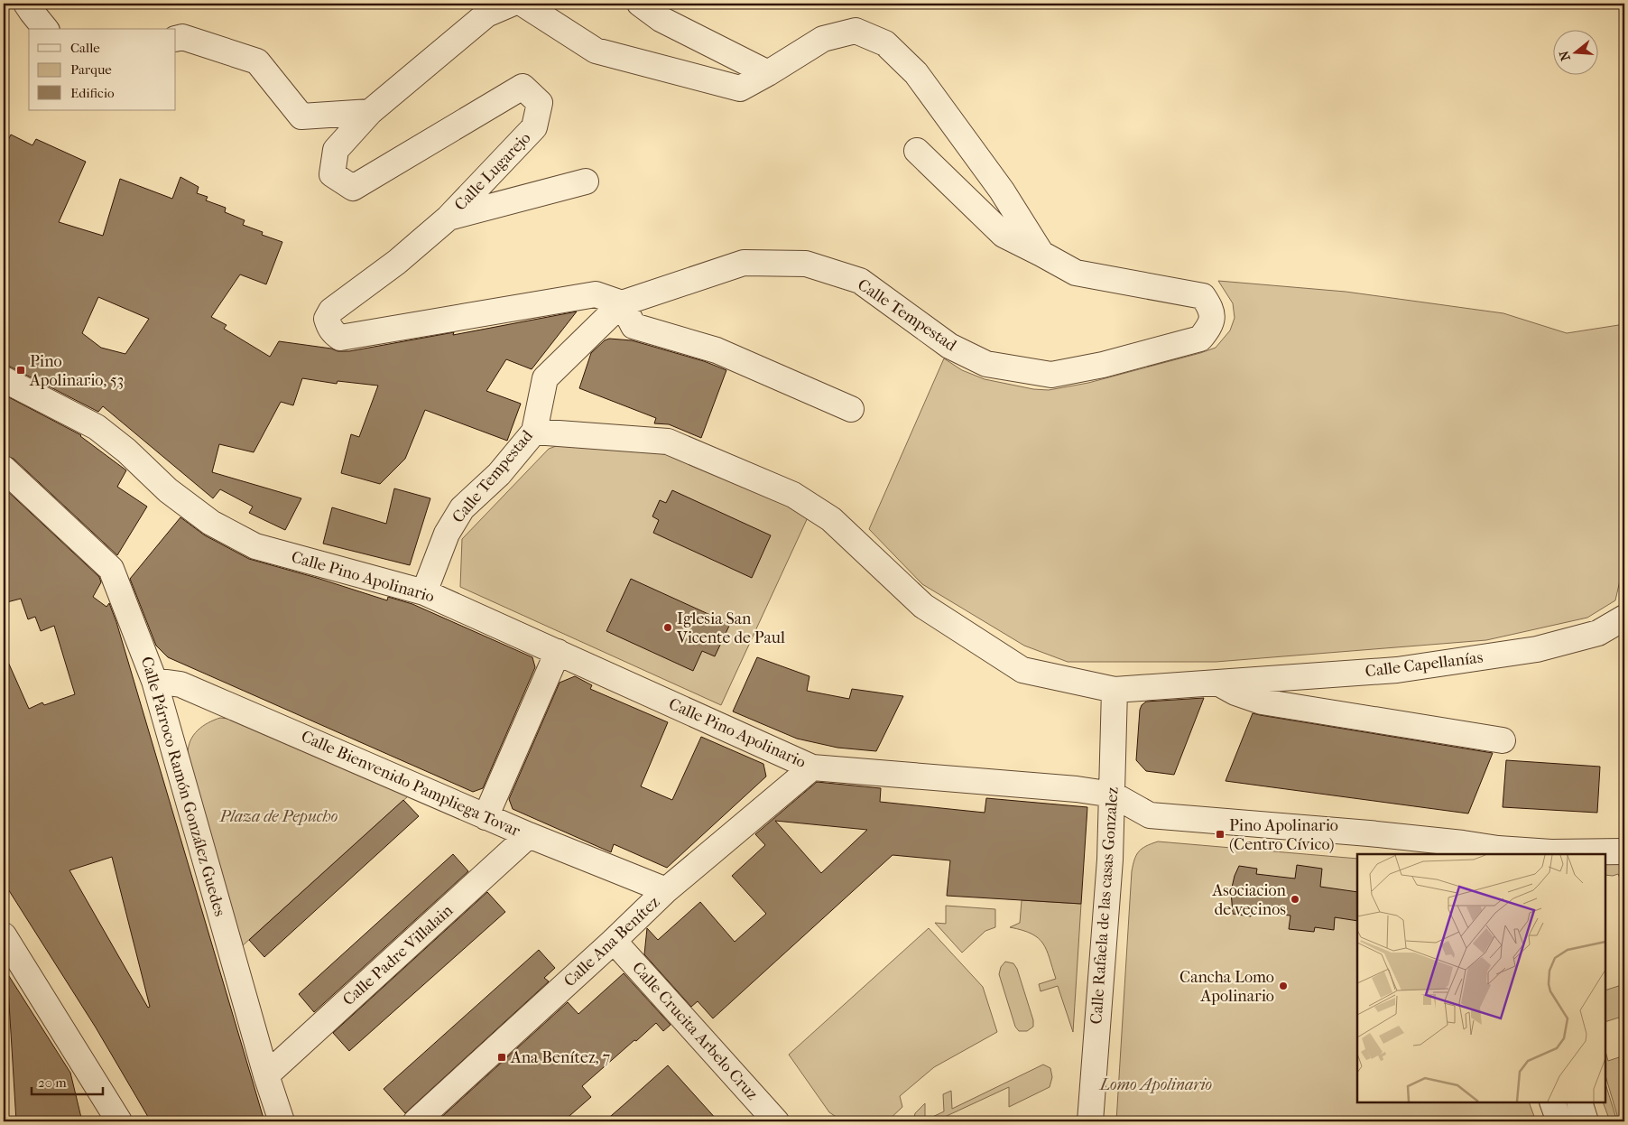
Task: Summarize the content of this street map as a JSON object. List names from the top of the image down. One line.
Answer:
{"streets":{"street":["Calle Lugarejo","Calle Tempestad","Calle Pino Apolinario","Calle Capellanías","Calle Bienvenido Pampliega Tovar","Calle Párroco Ramón González Guedes","Calle Rafaela de las casas Gonzalez","Calle Ana Benítez","Calle Padre Villalain","Calle Crucita Arbelo Cruz"]},"crossings":[["Calle Lugarejo","Calle Tempestad"],["Calle Tempestad","Calle Pino Apolinario"],["Calle Tempestad","Calle Capellanías"],["Calle Pino Apolinario","Calle Rafaela de las casas Gonzalez"],["Calle Pino Apolinario","Calle Ana Benítez"],["Calle Capellanías","Calle Rafaela de las casas Gonzalez"],["Calle Bienvenido Pampliega Tovar","Calle Párroco Ramón González Guedes"],["Calle Bienvenido Pampliega Tovar","Calle Ana Benítez"],["Calle Bienvenido Pampliega Tovar","Calle Padre Villalain"],["Calle Párroco Ramón González Guedes","Calle Padre Villalain"],["Calle Ana Benítez","Calle Crucita Arbelo Cruz"]],"parks":["Plaza de Pepucho","Lomo Apolinario"],"places":{"transit":["Pino Apolinario, 53","Pino Apolinario (Centro Cívico)","Ana Benítez, 7"],"other":["Iglesia San Vicente de Paul","Asociacion de vecinos","Cancha Lomo Apolinario"]},"legend":["Calle","Parque","Edificio"],"scale_bar":"20 m","north":"left"}
